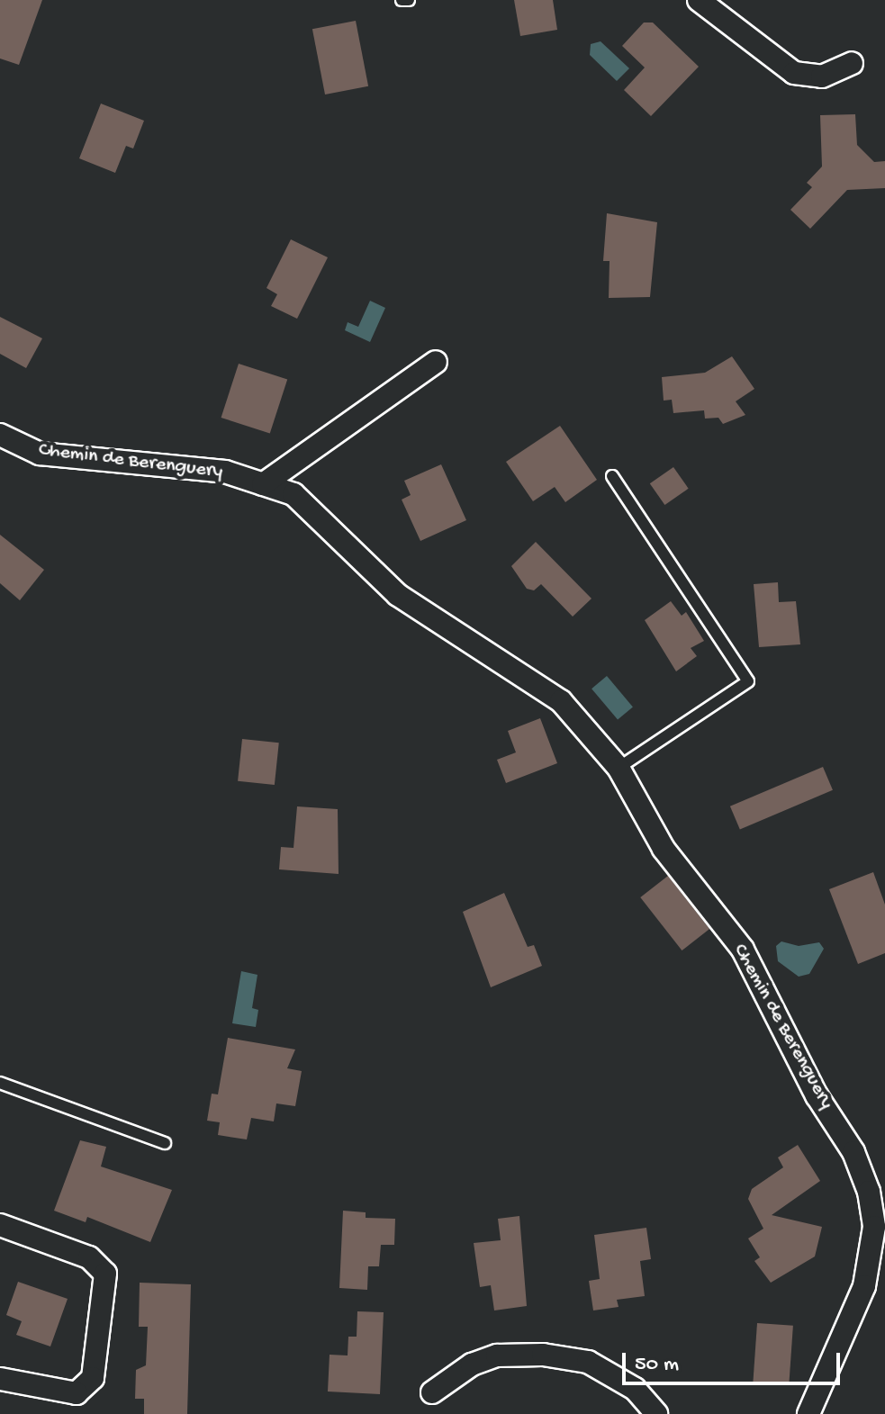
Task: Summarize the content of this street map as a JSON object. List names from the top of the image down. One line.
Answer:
{"streets":{"street":["Chemin de Berenguery"]},"scale_bar":"50 m"}
